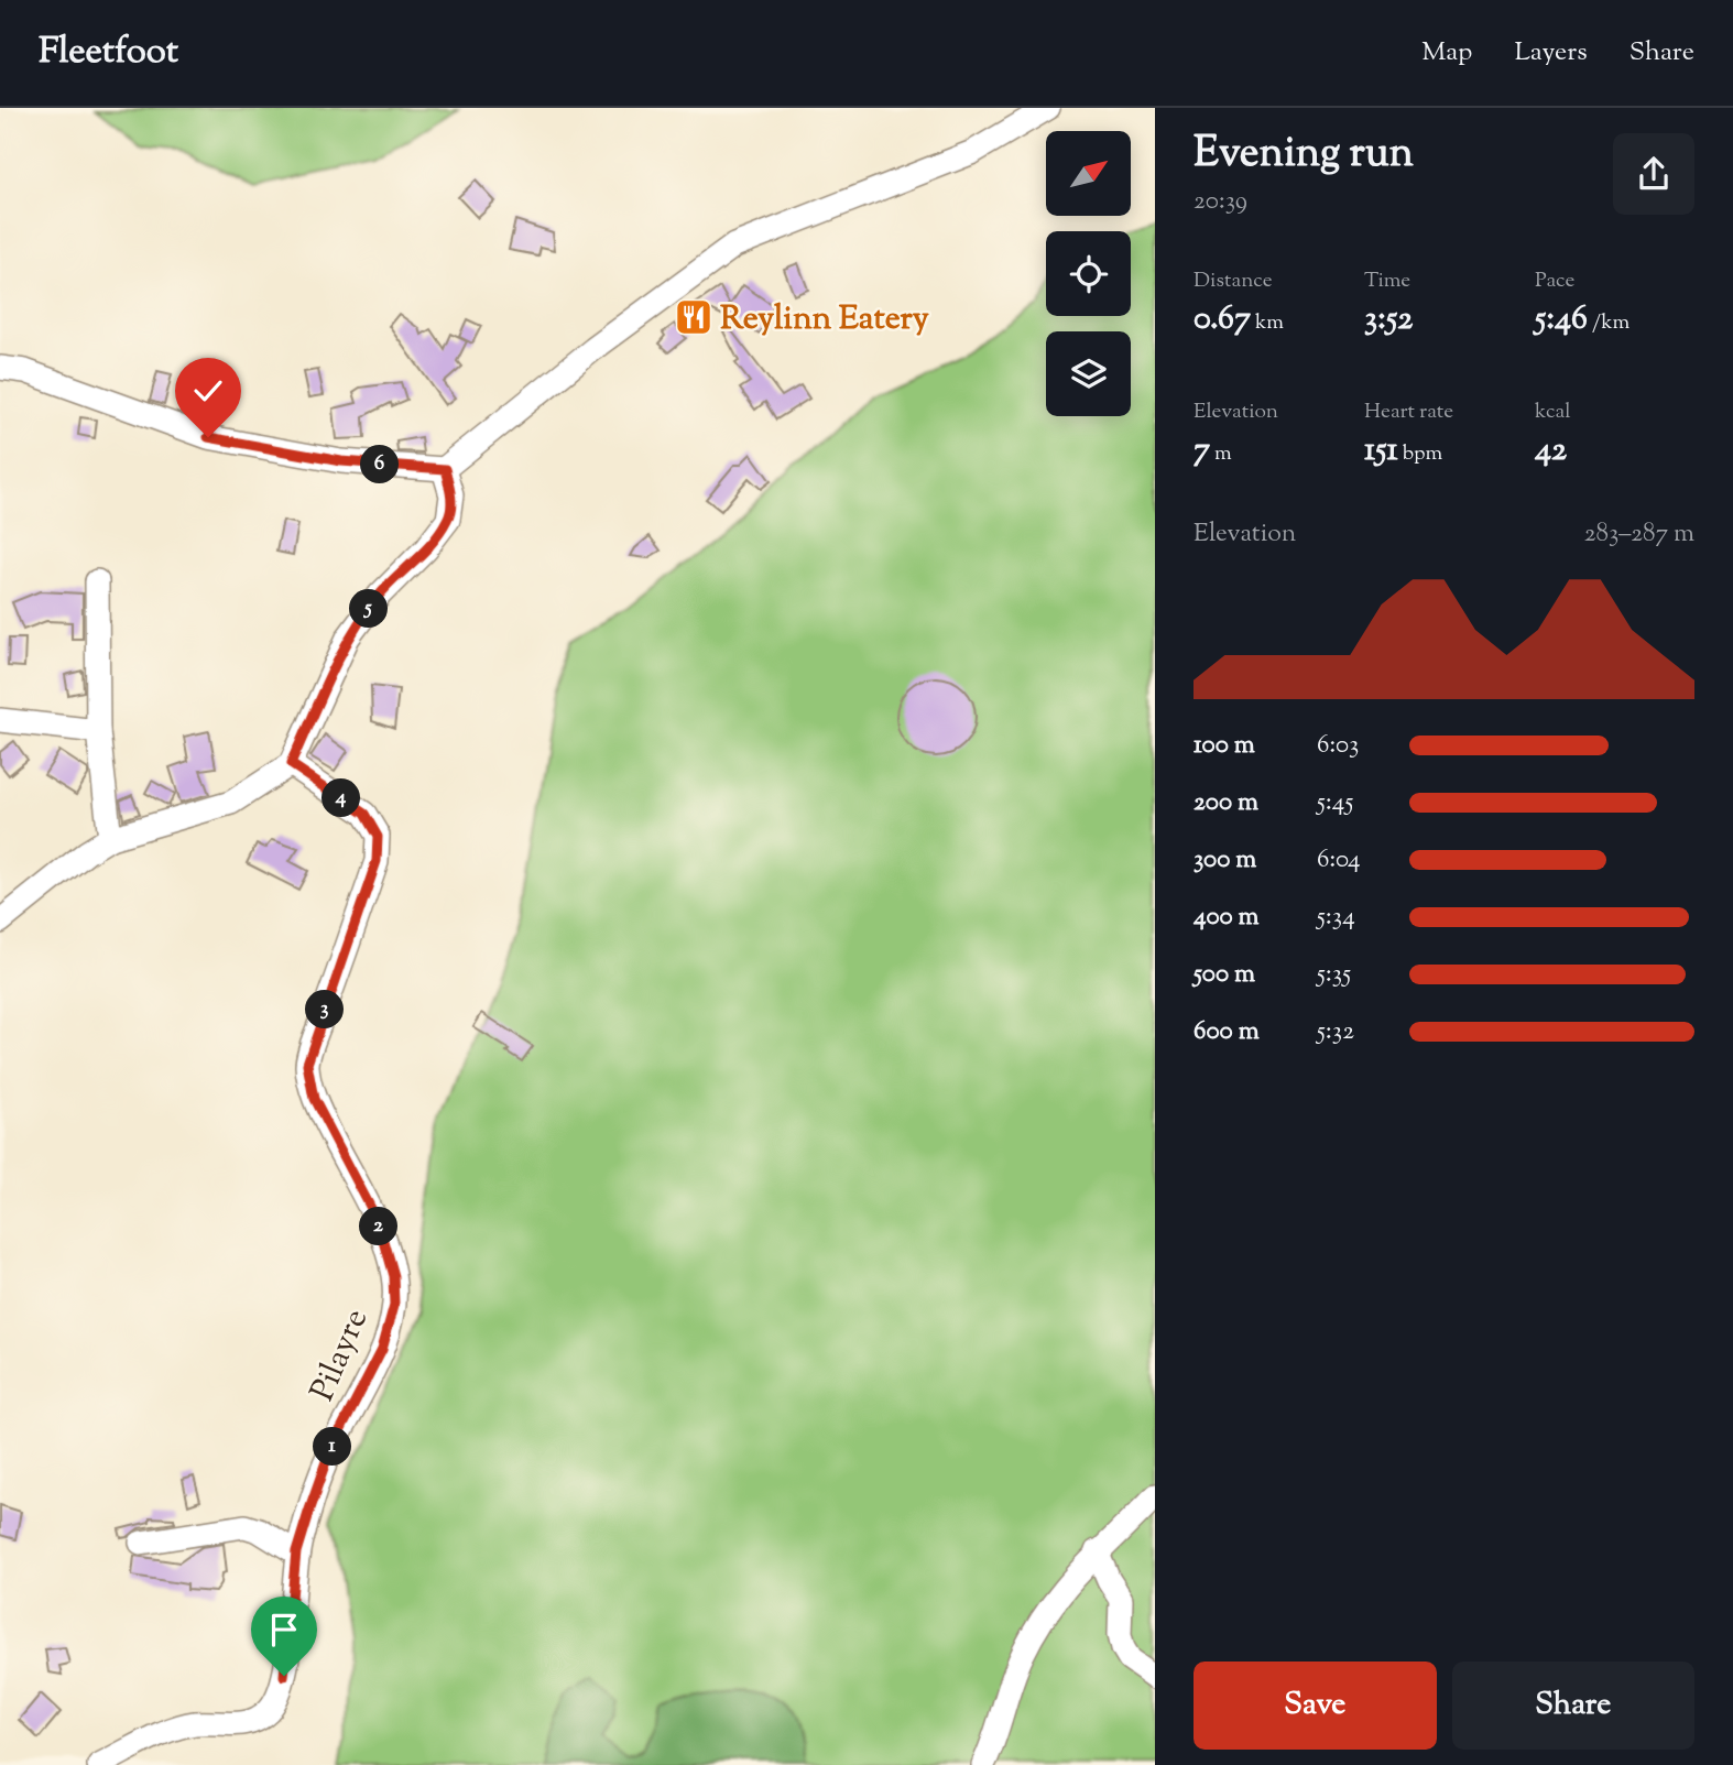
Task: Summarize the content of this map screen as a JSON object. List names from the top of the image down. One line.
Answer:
{"streets":{"street":["Pilayre"]},"places":{"restaurant":["Reylinn Eatery"]},"north":"top right","page":{"header":"Fleetfoot","nav":["Map","Layers","Share"],"heading":["Evening run","20:39"],"stats":[["Distance","0.67 km"],["Time","3:52"],["Pace","5:46 /km"],["Elevation","7 m"],["Heart rate","151 bpm"],["kcal","42"]],"pins":["6","5","4","3","2","1"],"chart":["Elevation","283–287 m"],"list":[{"name":"100 m","note":"6:03"},{"name":"200 m","note":"5:45"},{"name":"300 m","note":"6:04"},{"name":"400 m","note":"5:34"},{"name":"500 m","note":"5:35"},{"name":"600 m","note":"5:32"}],"buttons":["Save","Share"]}}
